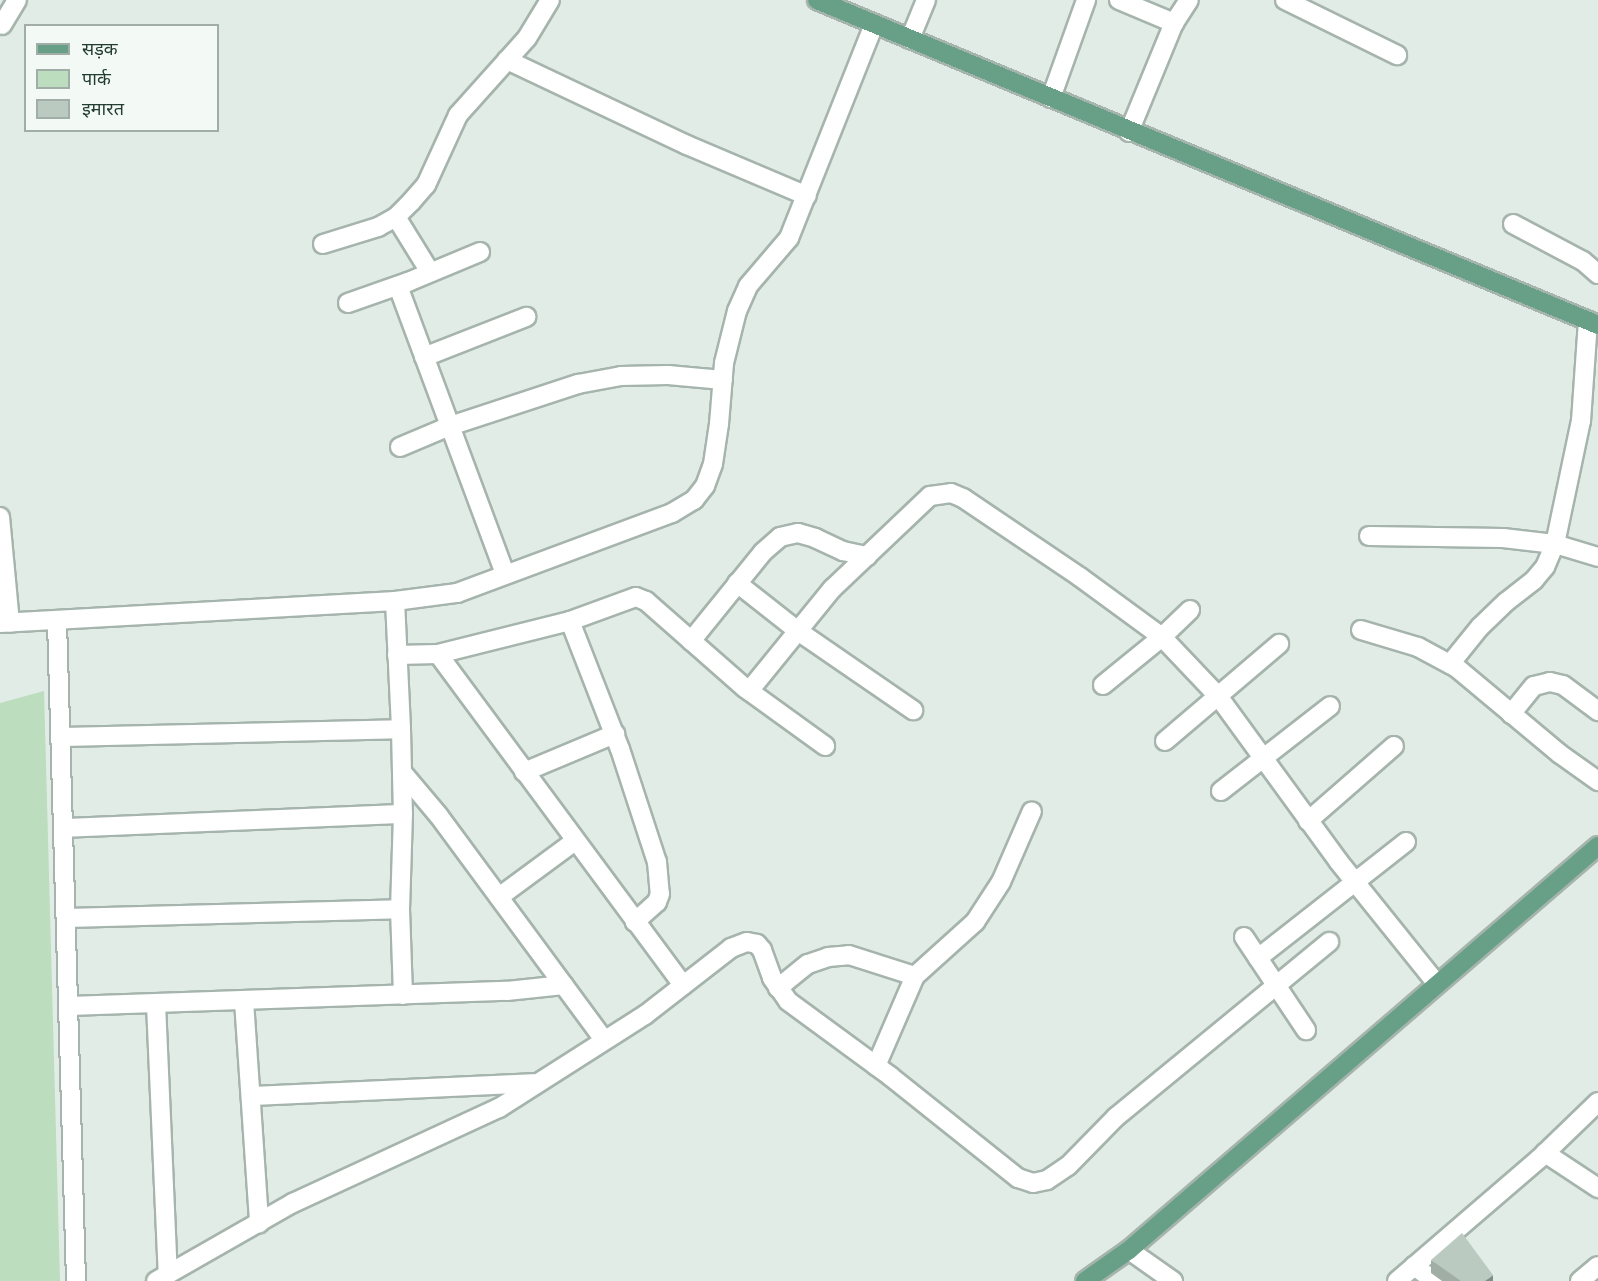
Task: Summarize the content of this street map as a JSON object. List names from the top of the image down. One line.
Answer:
{"legend":["सड़क","पार्क","इमारत"]}
